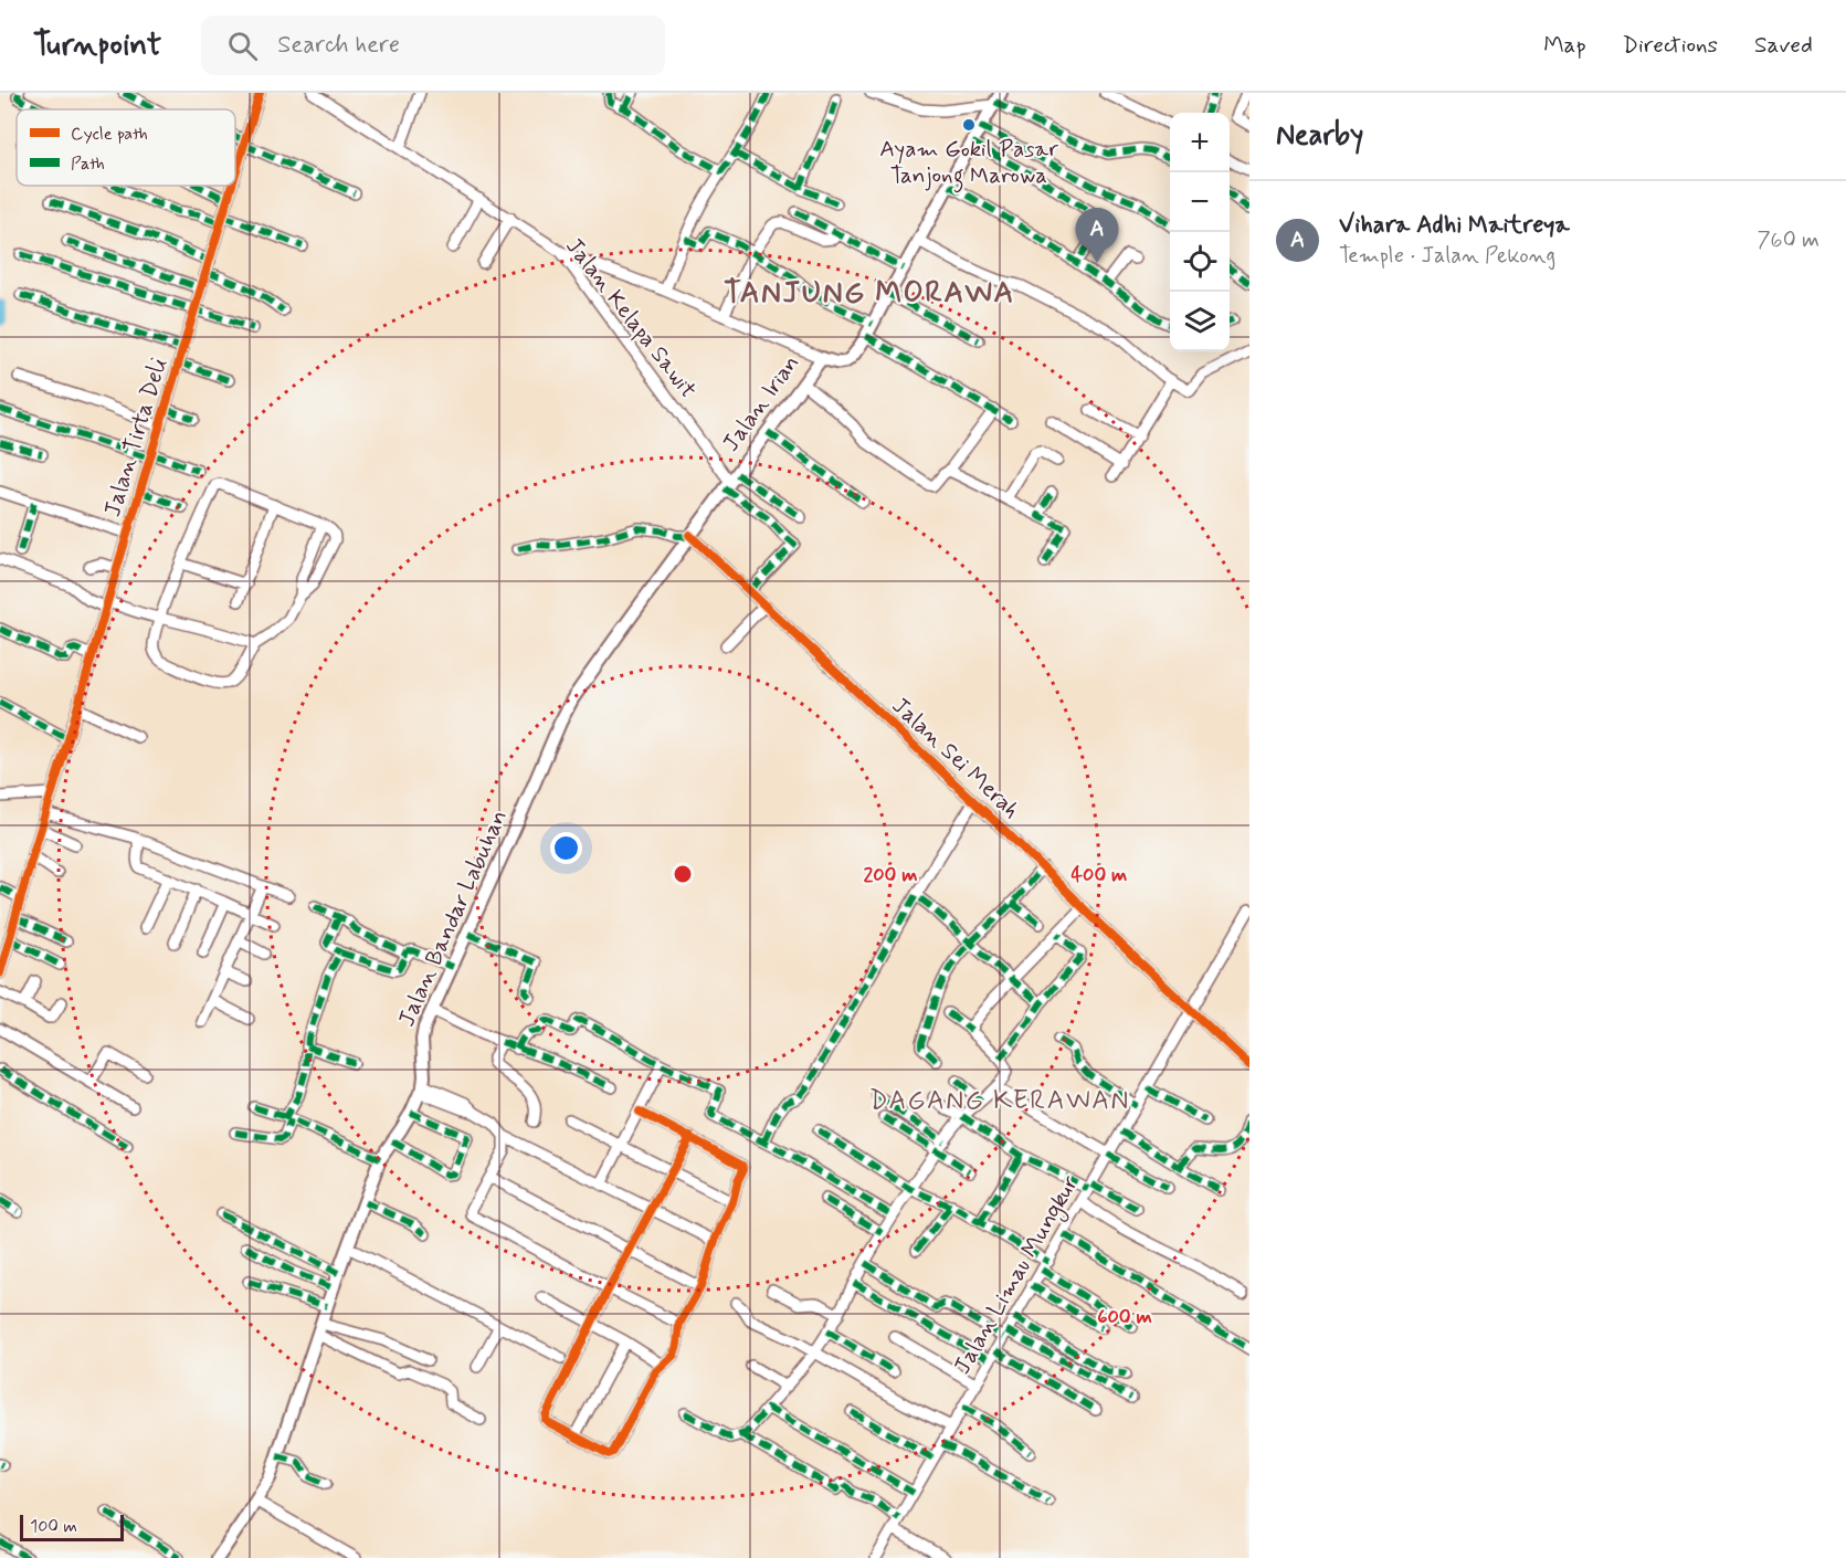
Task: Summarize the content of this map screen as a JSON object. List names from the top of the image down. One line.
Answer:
{"streets":{"main road":["Jalan Irian","Jalan Bandar Labuhan"],"street":["Jalan Kelapa Sawit","Jalan Tirta Deli","Jalan Sei Merah","Jalan Limau Mungkur"]},"crossings":[["Jalan Kelapa Sawit","Jalan Irian"],["Jalan Irian","Jalan Sei Merah"],["Jalan Irian","Jalan Bandar Labuhan"],["Jalan Sei Merah","Jalan Bandar Labuhan"],["Jalan Sei Merah","Jalan Limau Mungkur"]],"districts":["TANJUNG MORAWA","DAGANG KERAWAN"],"places":["Ayam Gokil Pasar Tanjong Marowa"],"legend":["Cycle path","Path"],"scale_bar":"100 m","page":{"header":"Turnpoint","search":"Search here","nav":["Map","Directions","Saved"],"heading":"Nearby","map_buttons":["+","−"],"list":[{"mark":"A","name":"Vihara Adhi Maitreya","note":"Temple · Jalan Pekong","value":"760 m"}],"pins":"A","scale":"100 m"},"rings":["200 m","400 m","600 m"]}
